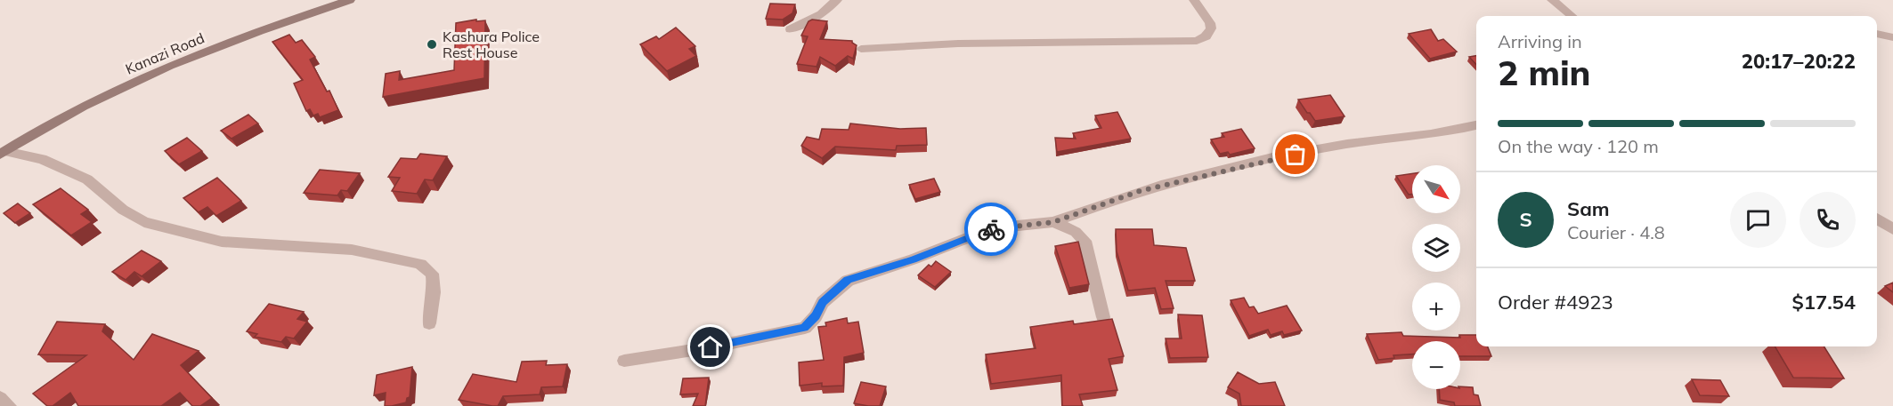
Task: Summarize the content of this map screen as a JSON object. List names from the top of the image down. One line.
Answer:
{"streets":{"main road":["Kanazi Road"]},"places":["Kashura Police Rest House"],"north":"bottom right","page":{"heading":["2 min","Arriving in","20:17–20:22"],"panel":["Sam","Courier · 4.8","Order #4923","$17.54"],"bar":"On the way · 120 m","map_buttons":["+","−"],"round":"S"}}
